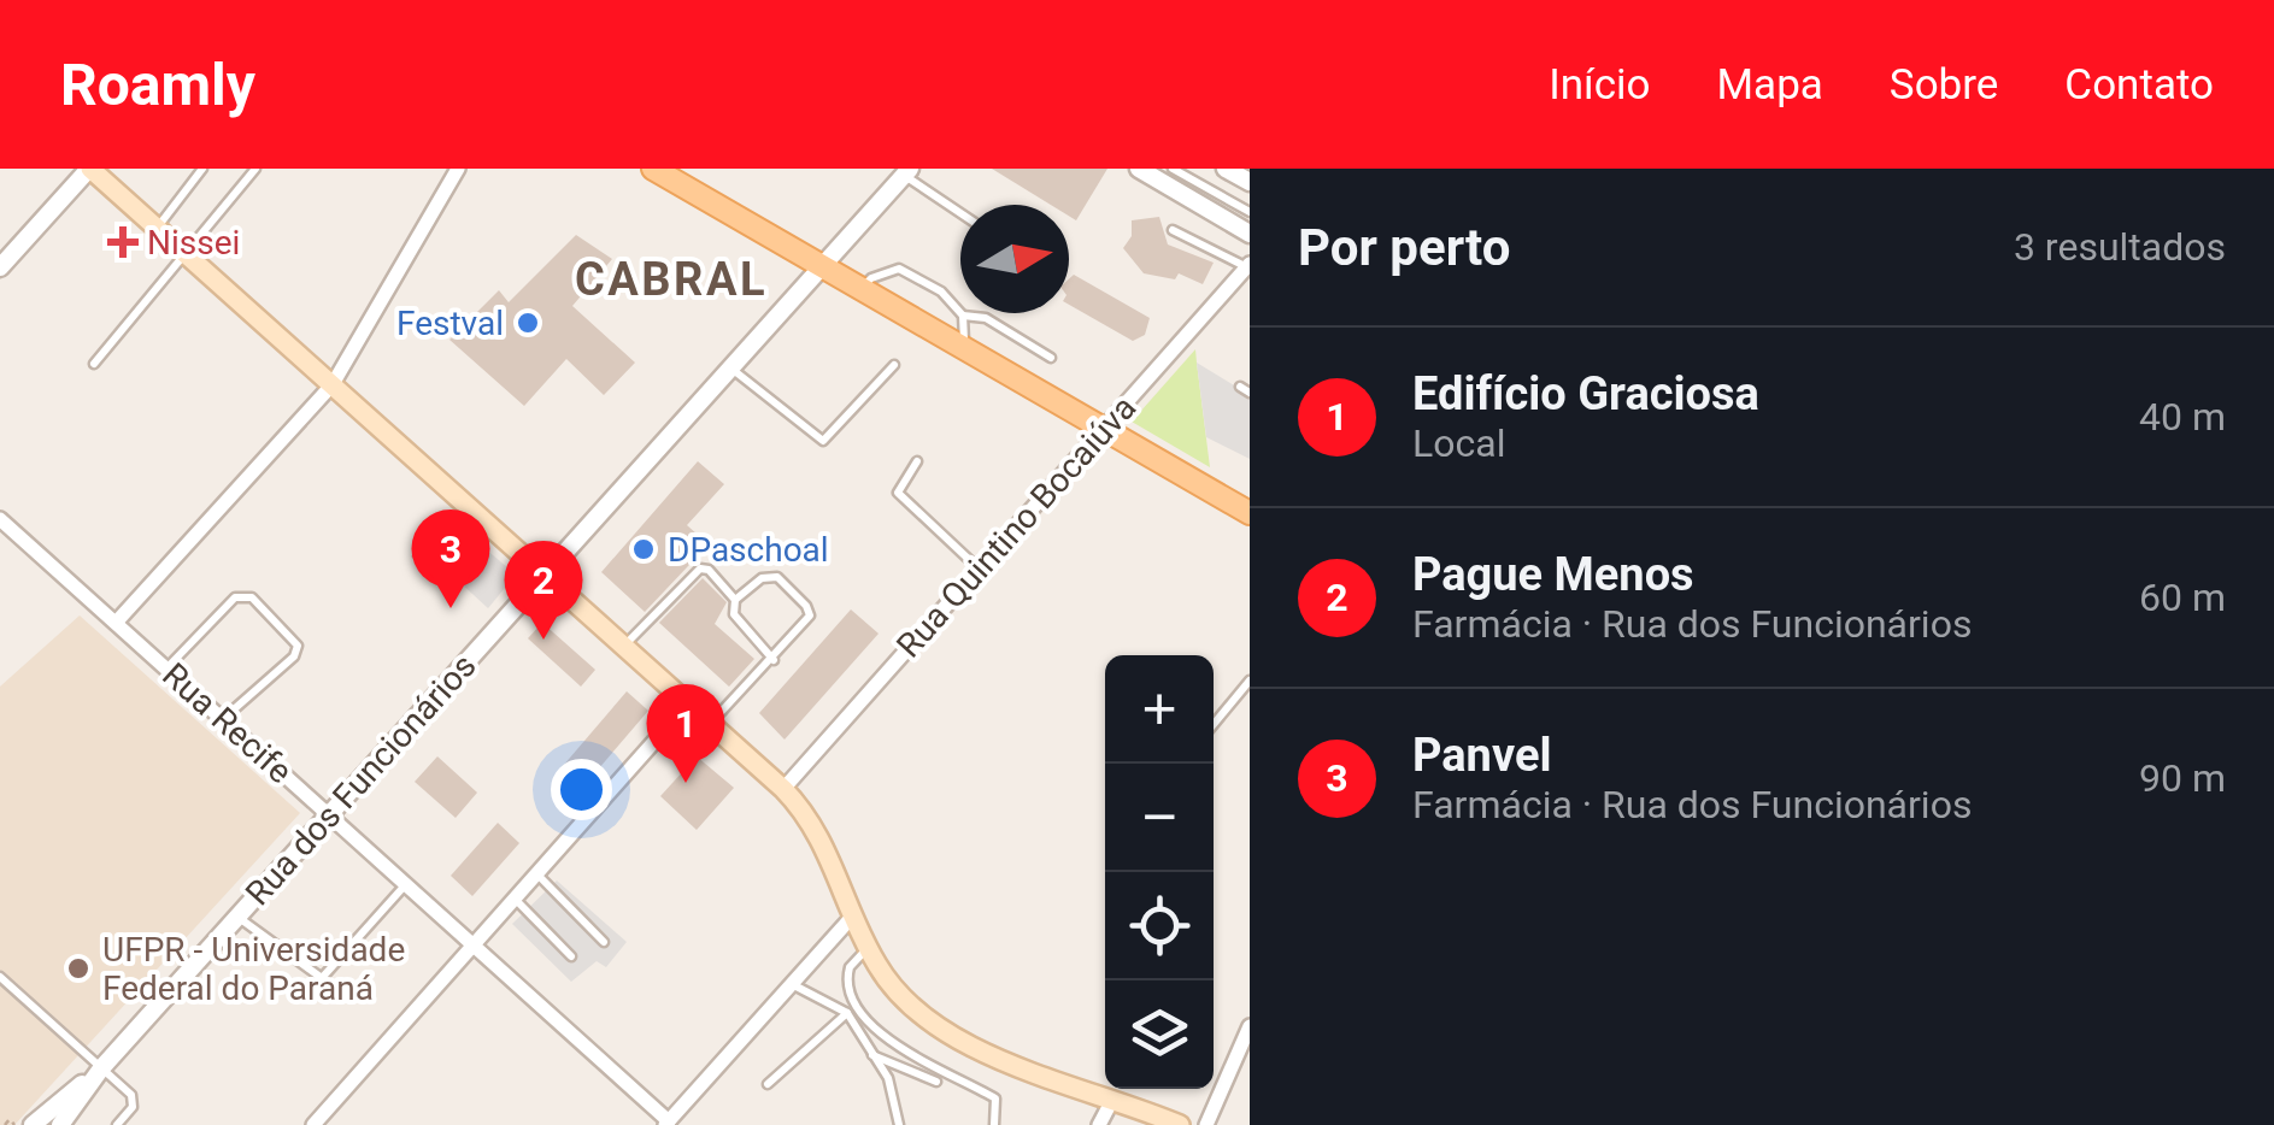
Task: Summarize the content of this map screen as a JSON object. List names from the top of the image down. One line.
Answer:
{"streets":{"street":["Rua Quintino Bocaiúva","Rua Recife","Rua dos Funcionários"]},"crossings":[["Rua Recife","Rua dos Funcionários"]],"districts":["CABRAL"],"places":{"health":["Nissei"],"other":["Festval","DPaschoal","UFPR - Universidade Federal do Paraná"]},"north":"right","page":{"header":"Roamly","nav":["Início","Mapa","Sobre","Contato"],"heading":["Por perto","3 resultados"],"list":[{"mark":"1","name":"Edifício Graciosa","note":"Local","value":"40 m"},{"mark":"2","name":"Pague Menos","note":"Farmácia · Rua dos Funcionários","value":"60 m"},{"mark":"3","name":"Panvel","note":"Farmácia · Rua dos Funcionários","value":"90 m"}],"pins":["3","2","1"],"map_buttons":["+","−"]}}
